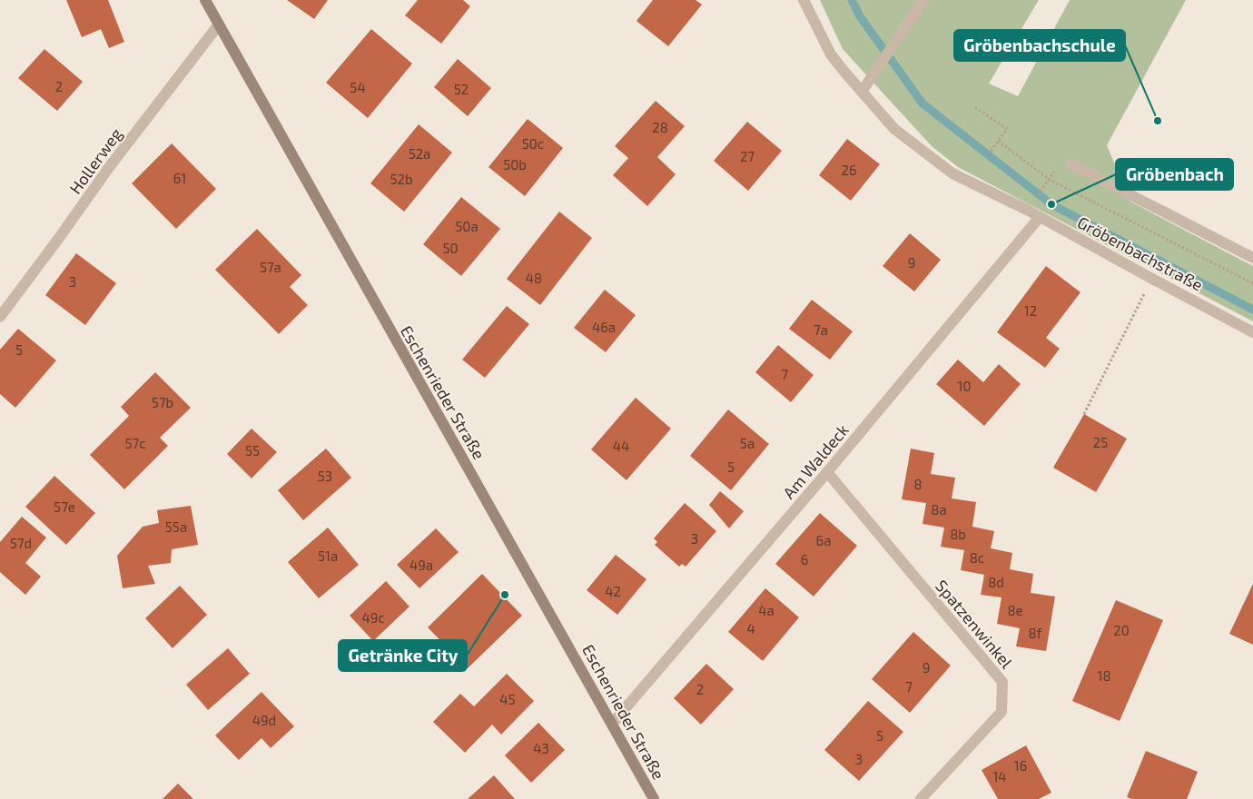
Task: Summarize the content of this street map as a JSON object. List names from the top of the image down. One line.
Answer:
{"streets":{"street":["Hollerweg","Gröbenbachstraße","Eschenrieder Straße","Am Waldeck","Spatzenwinkel"]},"crossings":[["Hollerweg","Eschenrieder Straße"],["Gröbenbachstraße","Am Waldeck"],["Eschenrieder Straße","Am Waldeck"],["Am Waldeck","Spatzenwinkel"]],"places":["Gröbenbachschule","Gröbenbach","Getränke City"],"house_numbers":["2","54","52","28","50c","52a","27","50b","26","61","52b","50a","50","9","57a","48","3","12","46a","7a","5","7","10","57b","25","57c","5a","44","55","5","53","8","57e","8a","55a","8b","3","6a","57d","51a","8c","6","49a","8d","42","4a","8e","49c","4","20","8f","9","18","7","2","45","49d","5","43","3","16","14"]}
